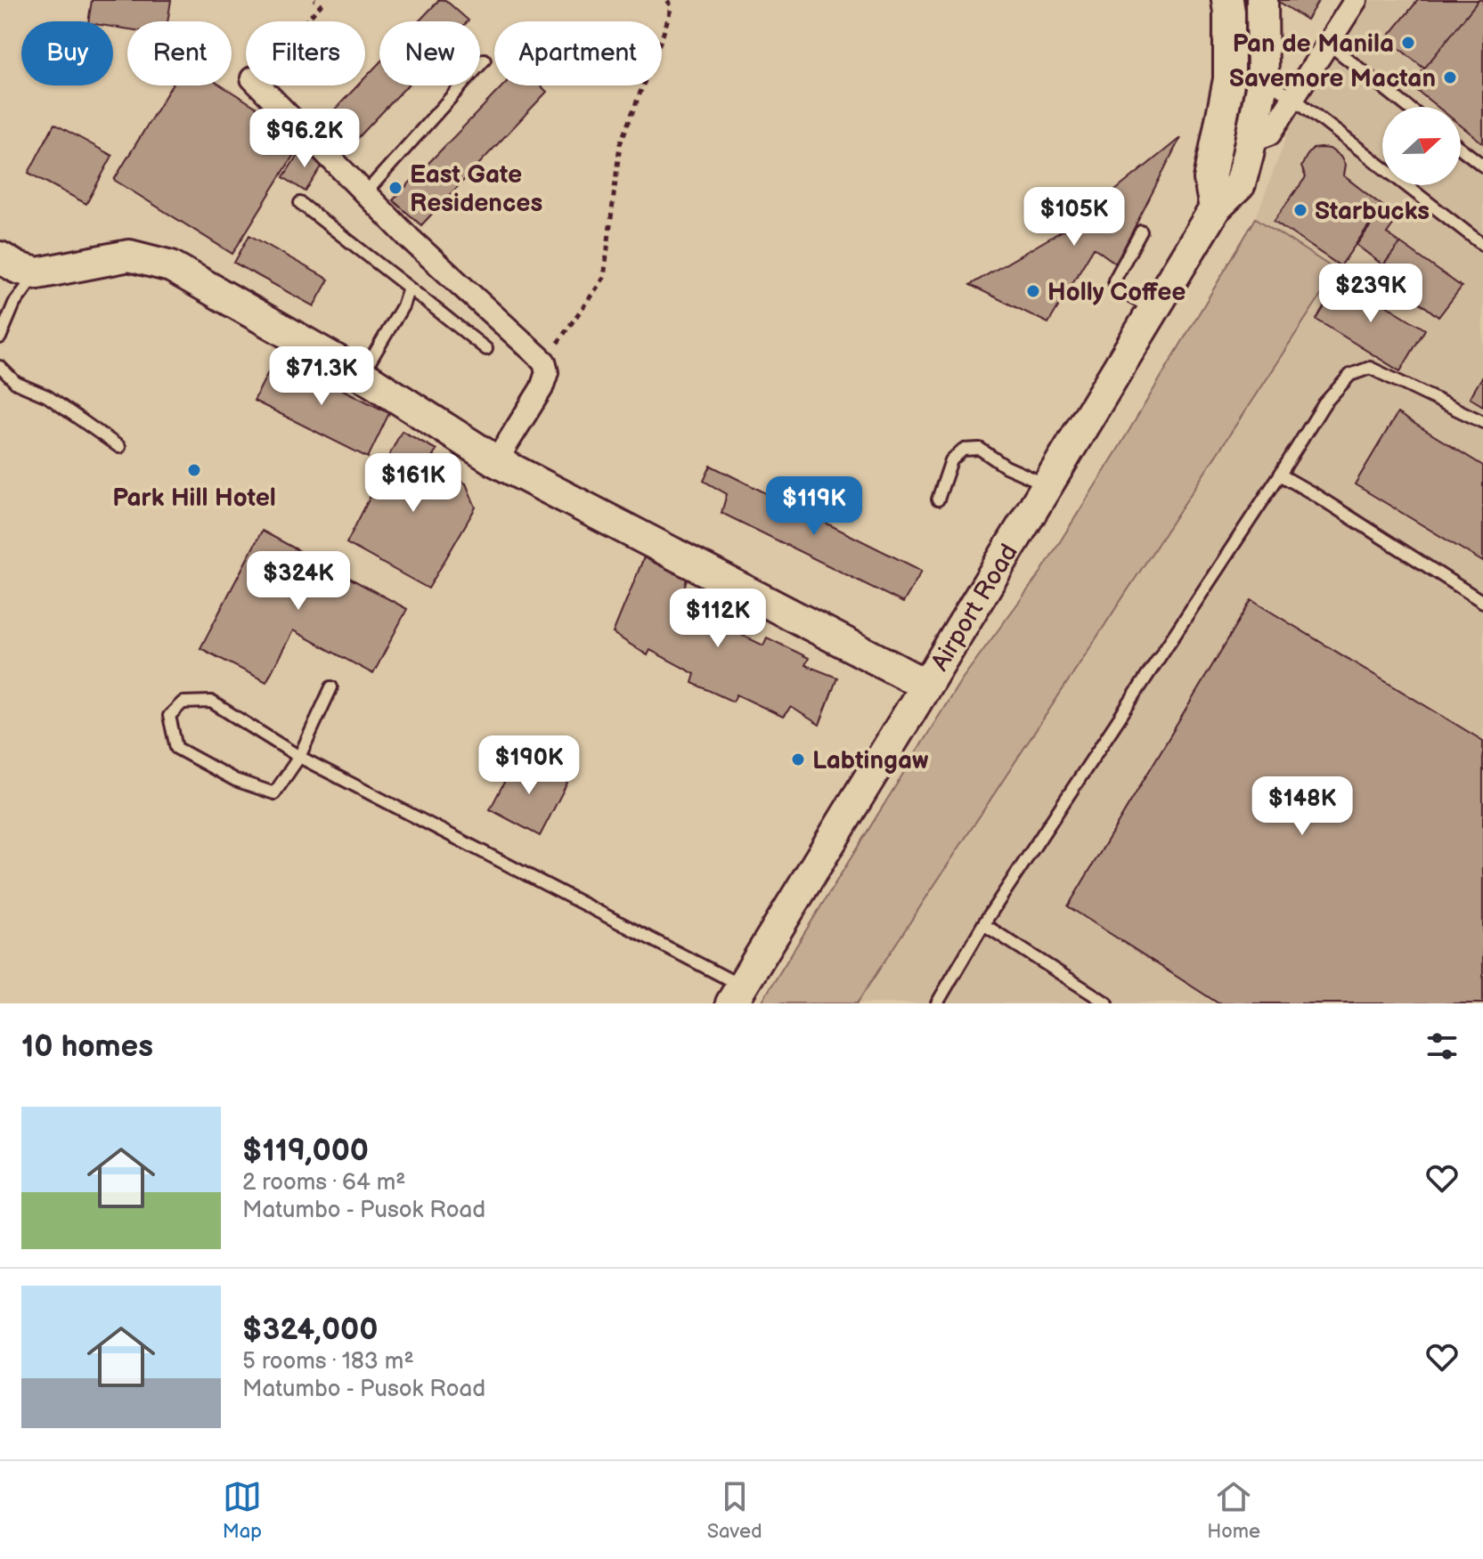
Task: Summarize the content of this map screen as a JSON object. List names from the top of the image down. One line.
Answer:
{"streets":{"street":["Airport Road"]},"places":["Pan de Manila","Savemore Mactan","East Gate Residences","Starbucks","Holly Coffee","Park Hill Hotel","Labtingaw"],"north":"right","page":{"chip":["Buy","Rent","Filters","New","Apartment"],"price":["$96.2K","$105K","$239K","$71.3K","$161K","$119K","$324K","$112K","$190K","$148K"],"heading":"10 homes","list":[{"name":"$119,000","note":"2 rooms · 64 m² · Matumbo - Pusok Road"},{"name":"$324,000","note":"5 rooms · 183 m² · Matumbo - Pusok Road"}],"tabs":["Map","Saved","Home"]}}
